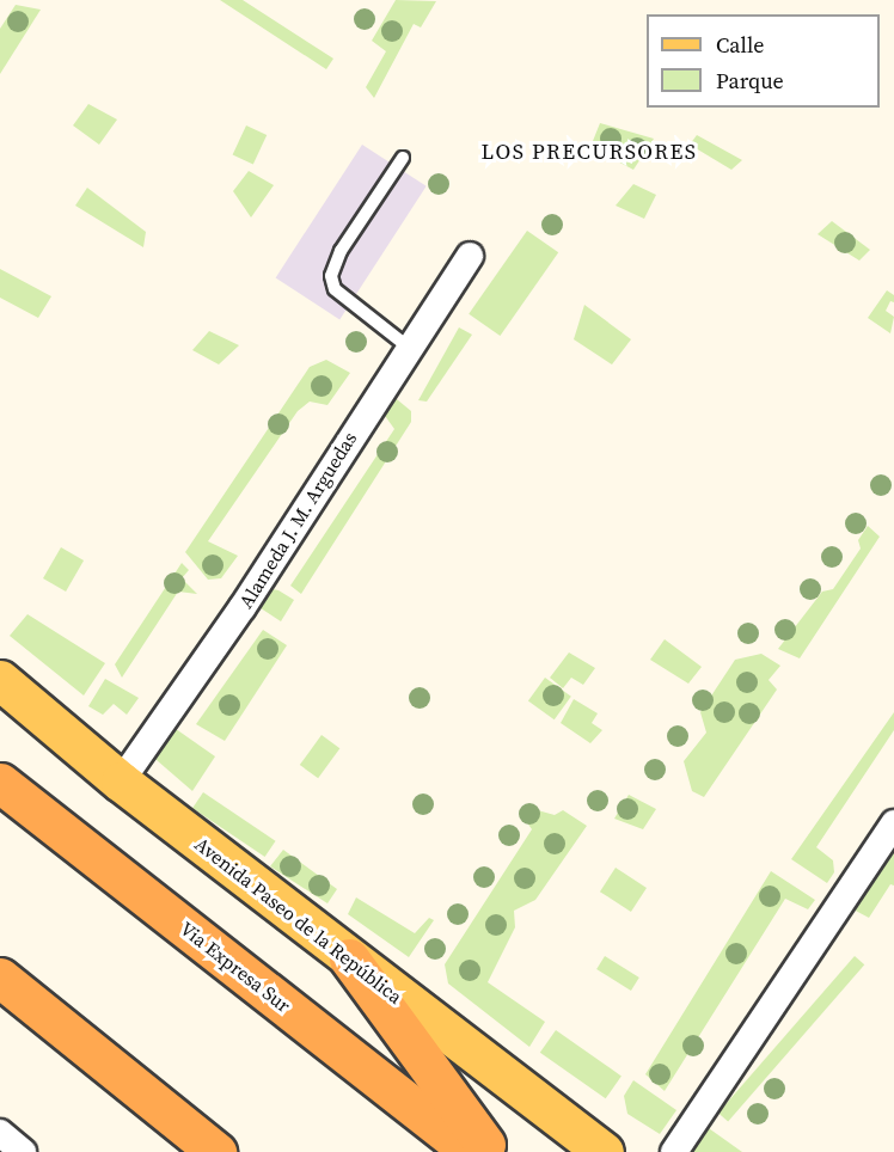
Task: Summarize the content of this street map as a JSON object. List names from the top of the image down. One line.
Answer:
{"streets":{"highway":["Via Expresa Sur"],"main road":["Avenida Paseo de la República"],"street":["Alameda J. M. Arguedas"]},"crossings":[["Alameda J. M. Arguedas","Avenida Paseo de la República"]],"districts":["LOS PRECURSORES"],"legend":["Calle","Parque"]}
